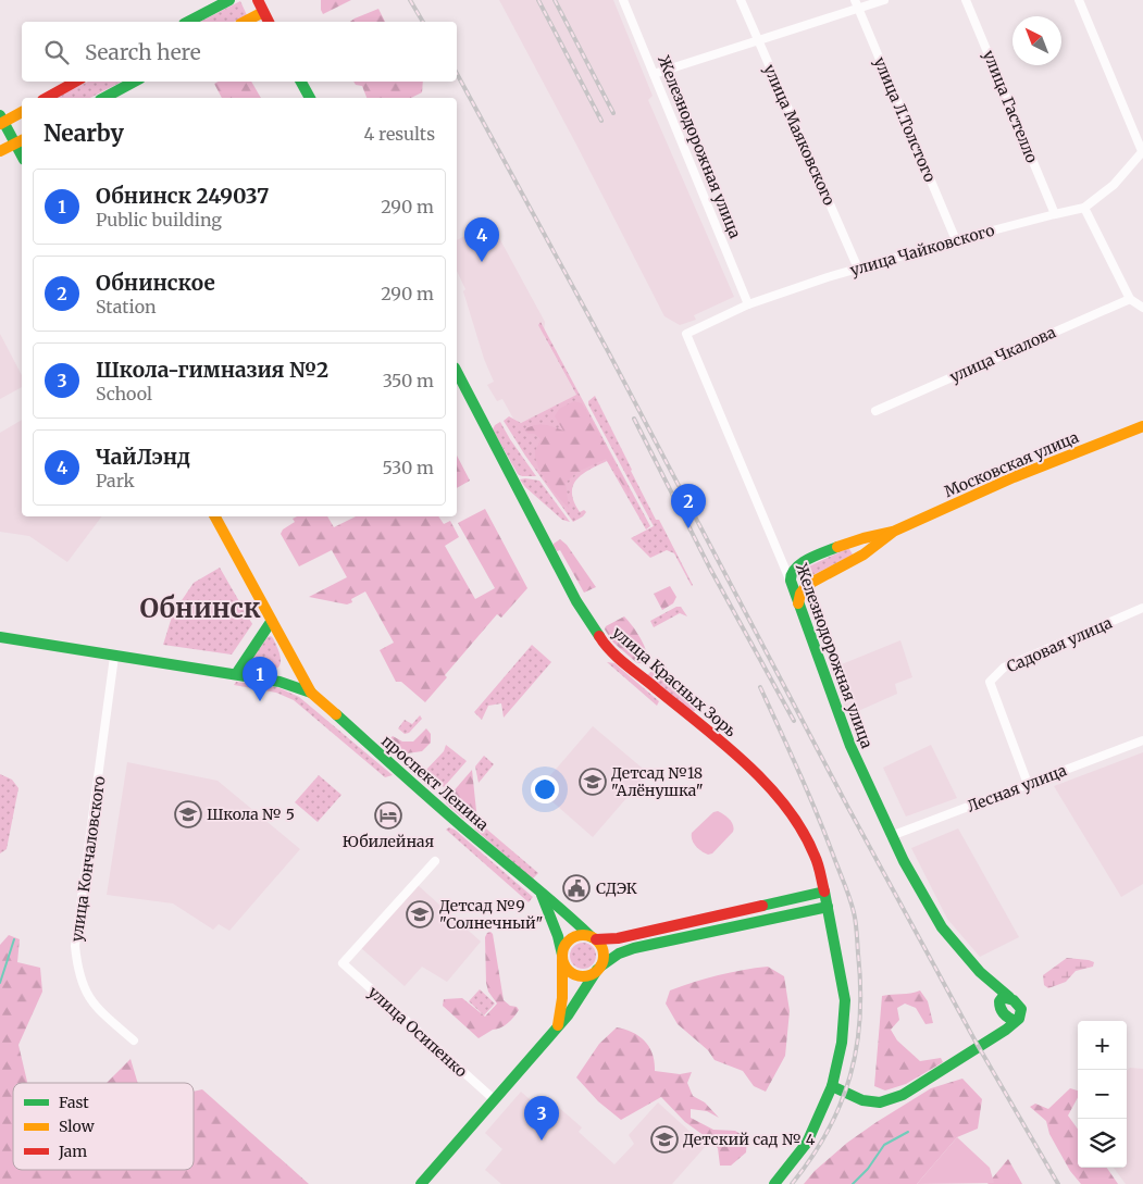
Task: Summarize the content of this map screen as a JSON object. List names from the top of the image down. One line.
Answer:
{"streets":{"main road":["Железнодорожная улица","Московская улица","улица Красных Зорь","проспект Ленина"],"street":["улица Гастелло","улица Л.Толстого","улица Маяковского","улица Чайковского","улица Чкалова","Садовая улица","Лесная улица","улица Кончаловского","улица Осипенко"]},"crossings":[["улица Гастелло","улица Чайковского"],["улица Л.Толстого","улица Чайковского"],["улица Маяковского","улица Чайковского"],["Железнодорожная улица","улица Чайковского"],["Железнодорожная улица","Лесная улица"],["Садовая улица","Лесная улица"],["улица Красных Зорь","проспект Ленина"],["проспект Ленина","улица Осипенко"]],"districts":["Обнинск"],"places":{"school or university":["Детсад №18 \"Алёнушка\"","Школа № 5","Детсад №9 \"Солнечный\"","Детский сад № 4"],"hotel":["Юбилейная"],"public building":["СДЭК"]},"legend":["Fast","Slow","Jam"],"north":"top left","page":{"search":"Search here","heading":["Nearby","4 results"],"list":[{"mark":"1","name":"Обнинск 249037","note":"Public building","value":"290 m"},{"mark":"2","name":"Обнинское","note":"Station","value":"290 m"},{"mark":"3","name":"Школа-гимназия №2","note":"School","value":"350 m"},{"mark":"4","name":"ЧайЛэнд","note":"Park","value":"530 m"}],"pins":["4","2","1","3"],"map_buttons":["+","−"]}}
